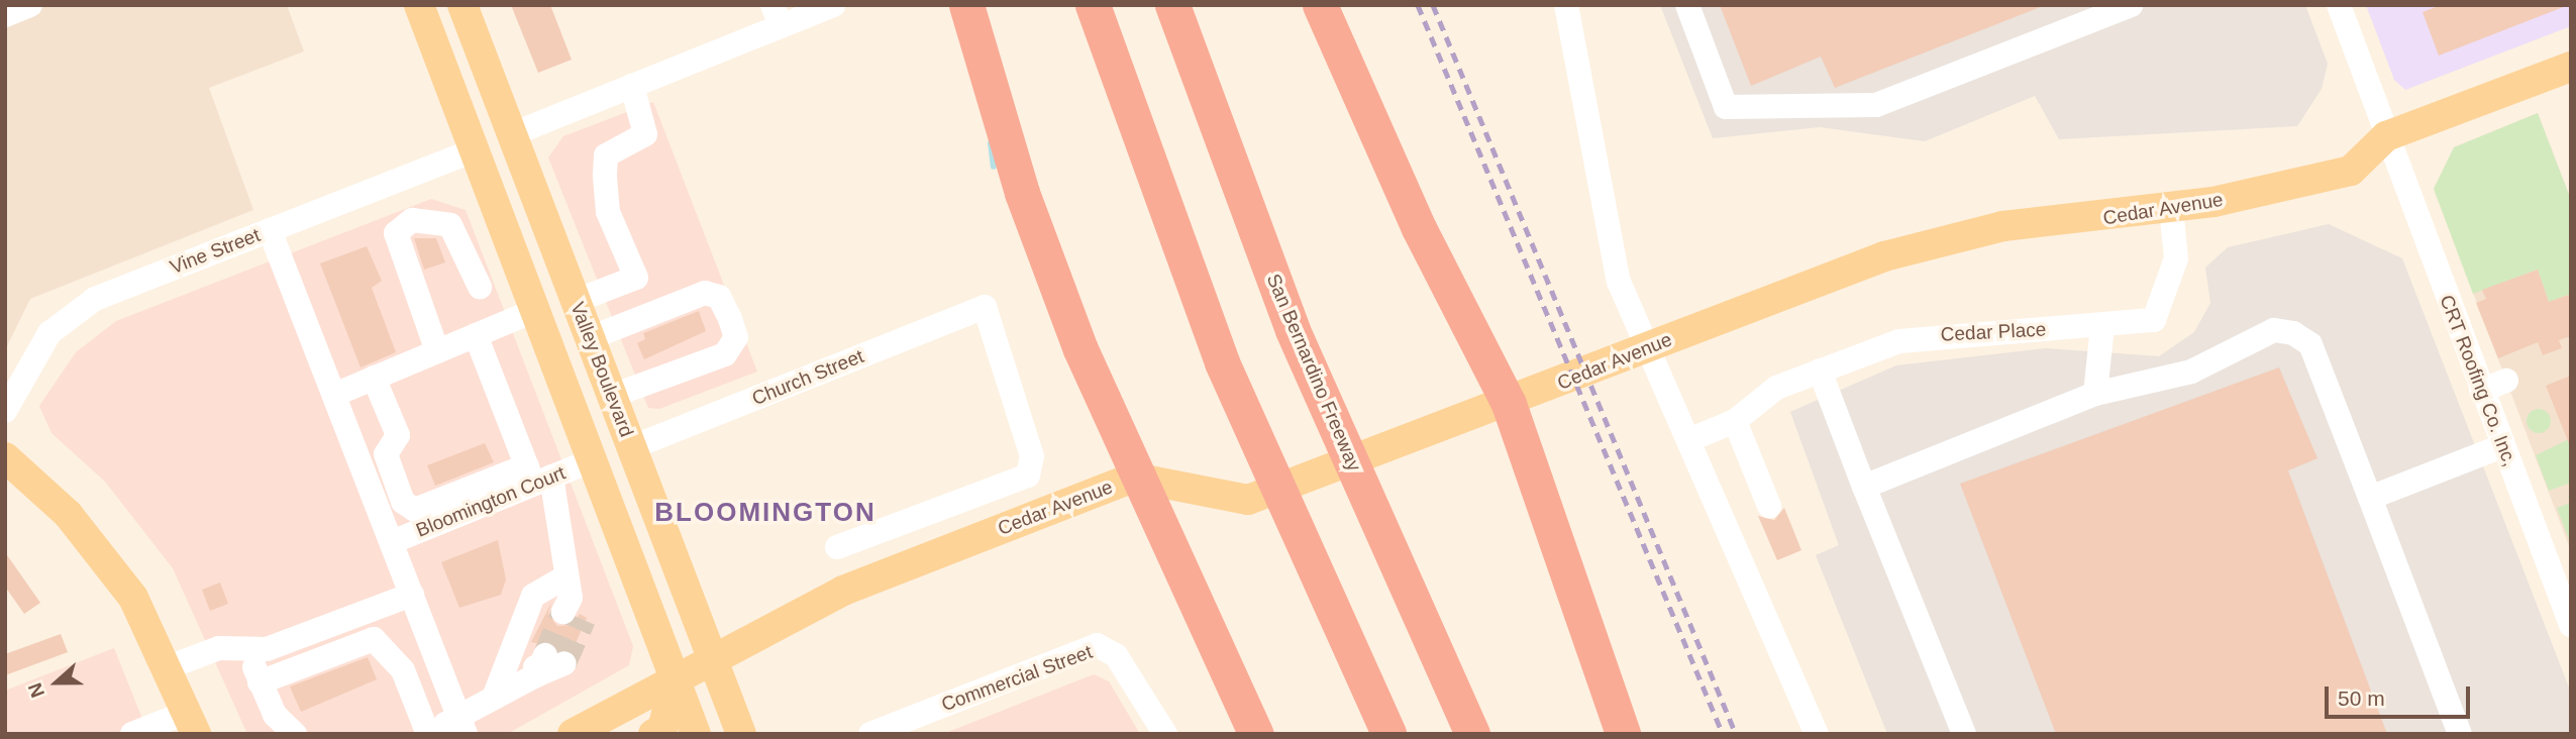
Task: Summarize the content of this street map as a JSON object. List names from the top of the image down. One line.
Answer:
{"streets":{"highway":["San Bernardino Freeway"],"main road":["Cedar Avenue","Valley Boulevard"],"street":["Vine Street","Cedar Place","Church Street","CRT Roofing Co. Inc,","Bloomington Court","Commercial Street"]},"crossings":[["Cedar Avenue","Cedar Place"],["Cedar Avenue","Valley Boulevard"],["Cedar Avenue","CRT Roofing Co. Inc,"],["Valley Boulevard","Church Street"]],"districts":["BLOOMINGTON"],"scale_bar":"50 m","north":"left"}
